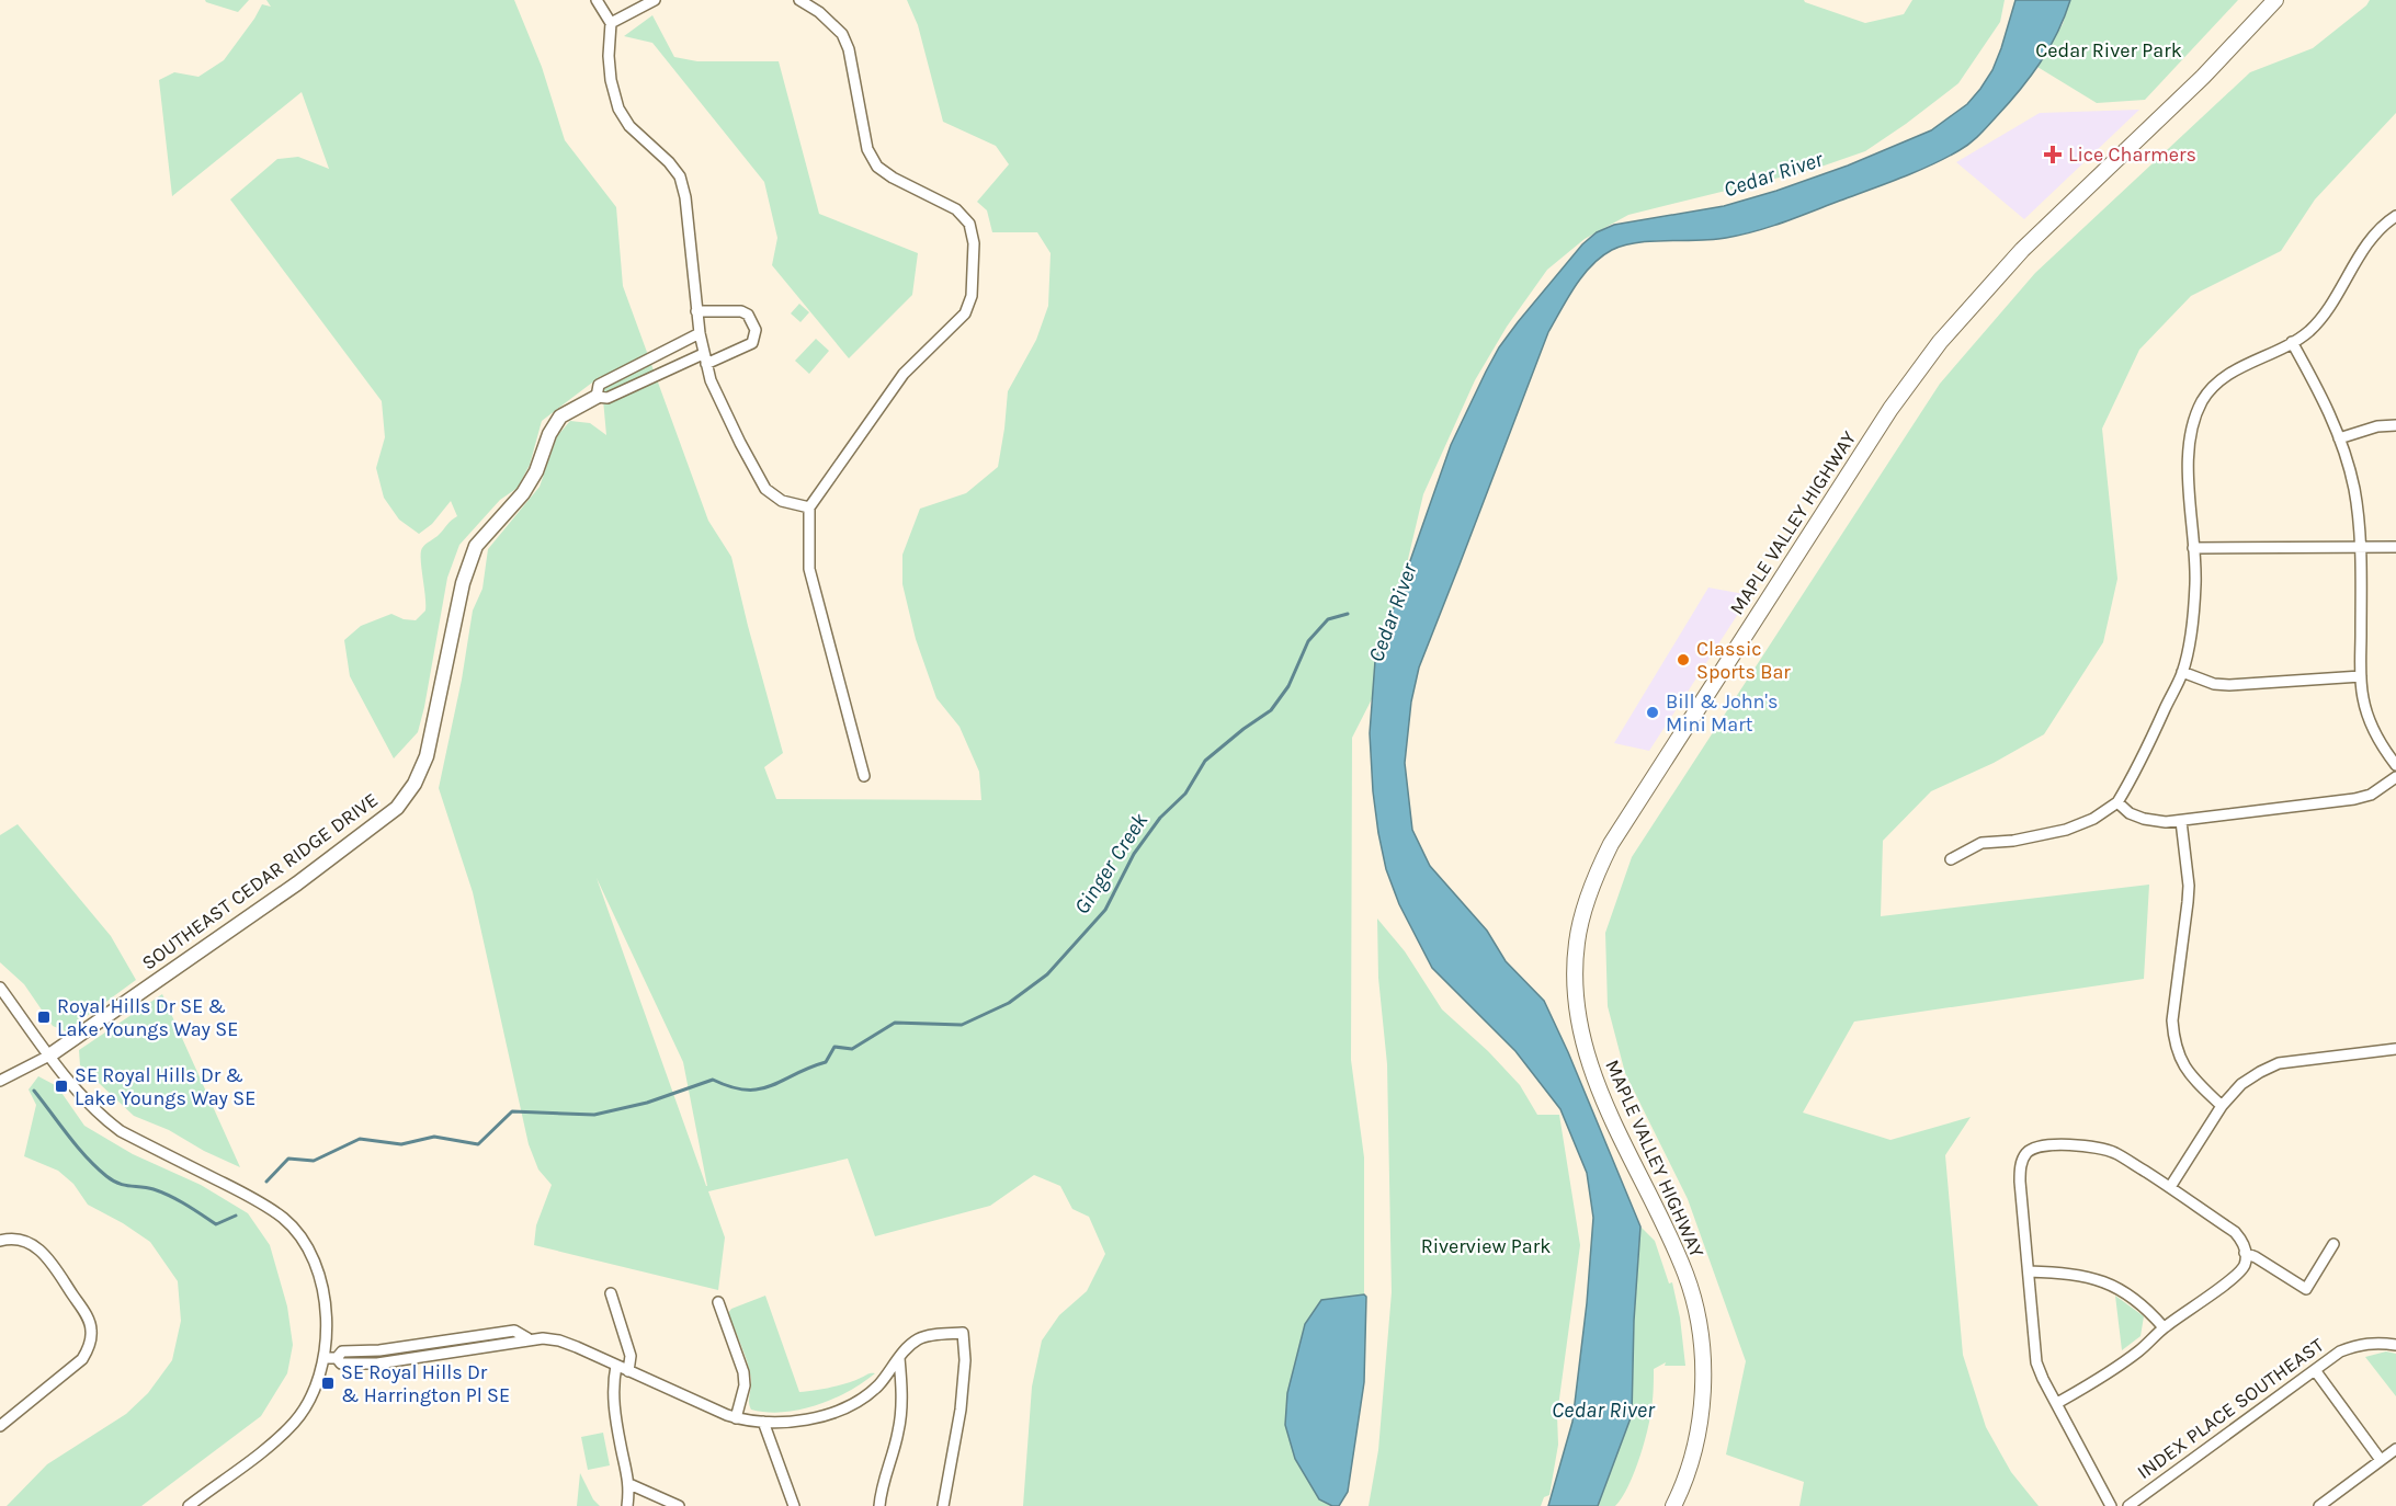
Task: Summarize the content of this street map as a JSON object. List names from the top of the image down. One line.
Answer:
{"streets":{"main road":["MAPLE VALLEY HIGHWAY"],"street":["SOUTHEAST CEDAR RIDGE DRIVE","INDEX PLACE SOUTHEAST"]},"water":["Cedar River","Ginger Creek"],"parks":["Cedar River Park","Riverview Park"],"places":{"health":["Lice Charmers"],"other":["Classic Sports Bar","Bill & John's Mini Mart"],"transit":["Royal Hills Dr SE & Lake Youngs Way SE","SE Royal Hills Dr & Lake Youngs Way SE","SE Royal Hills Dr & Harrington Pl SE"]}}
